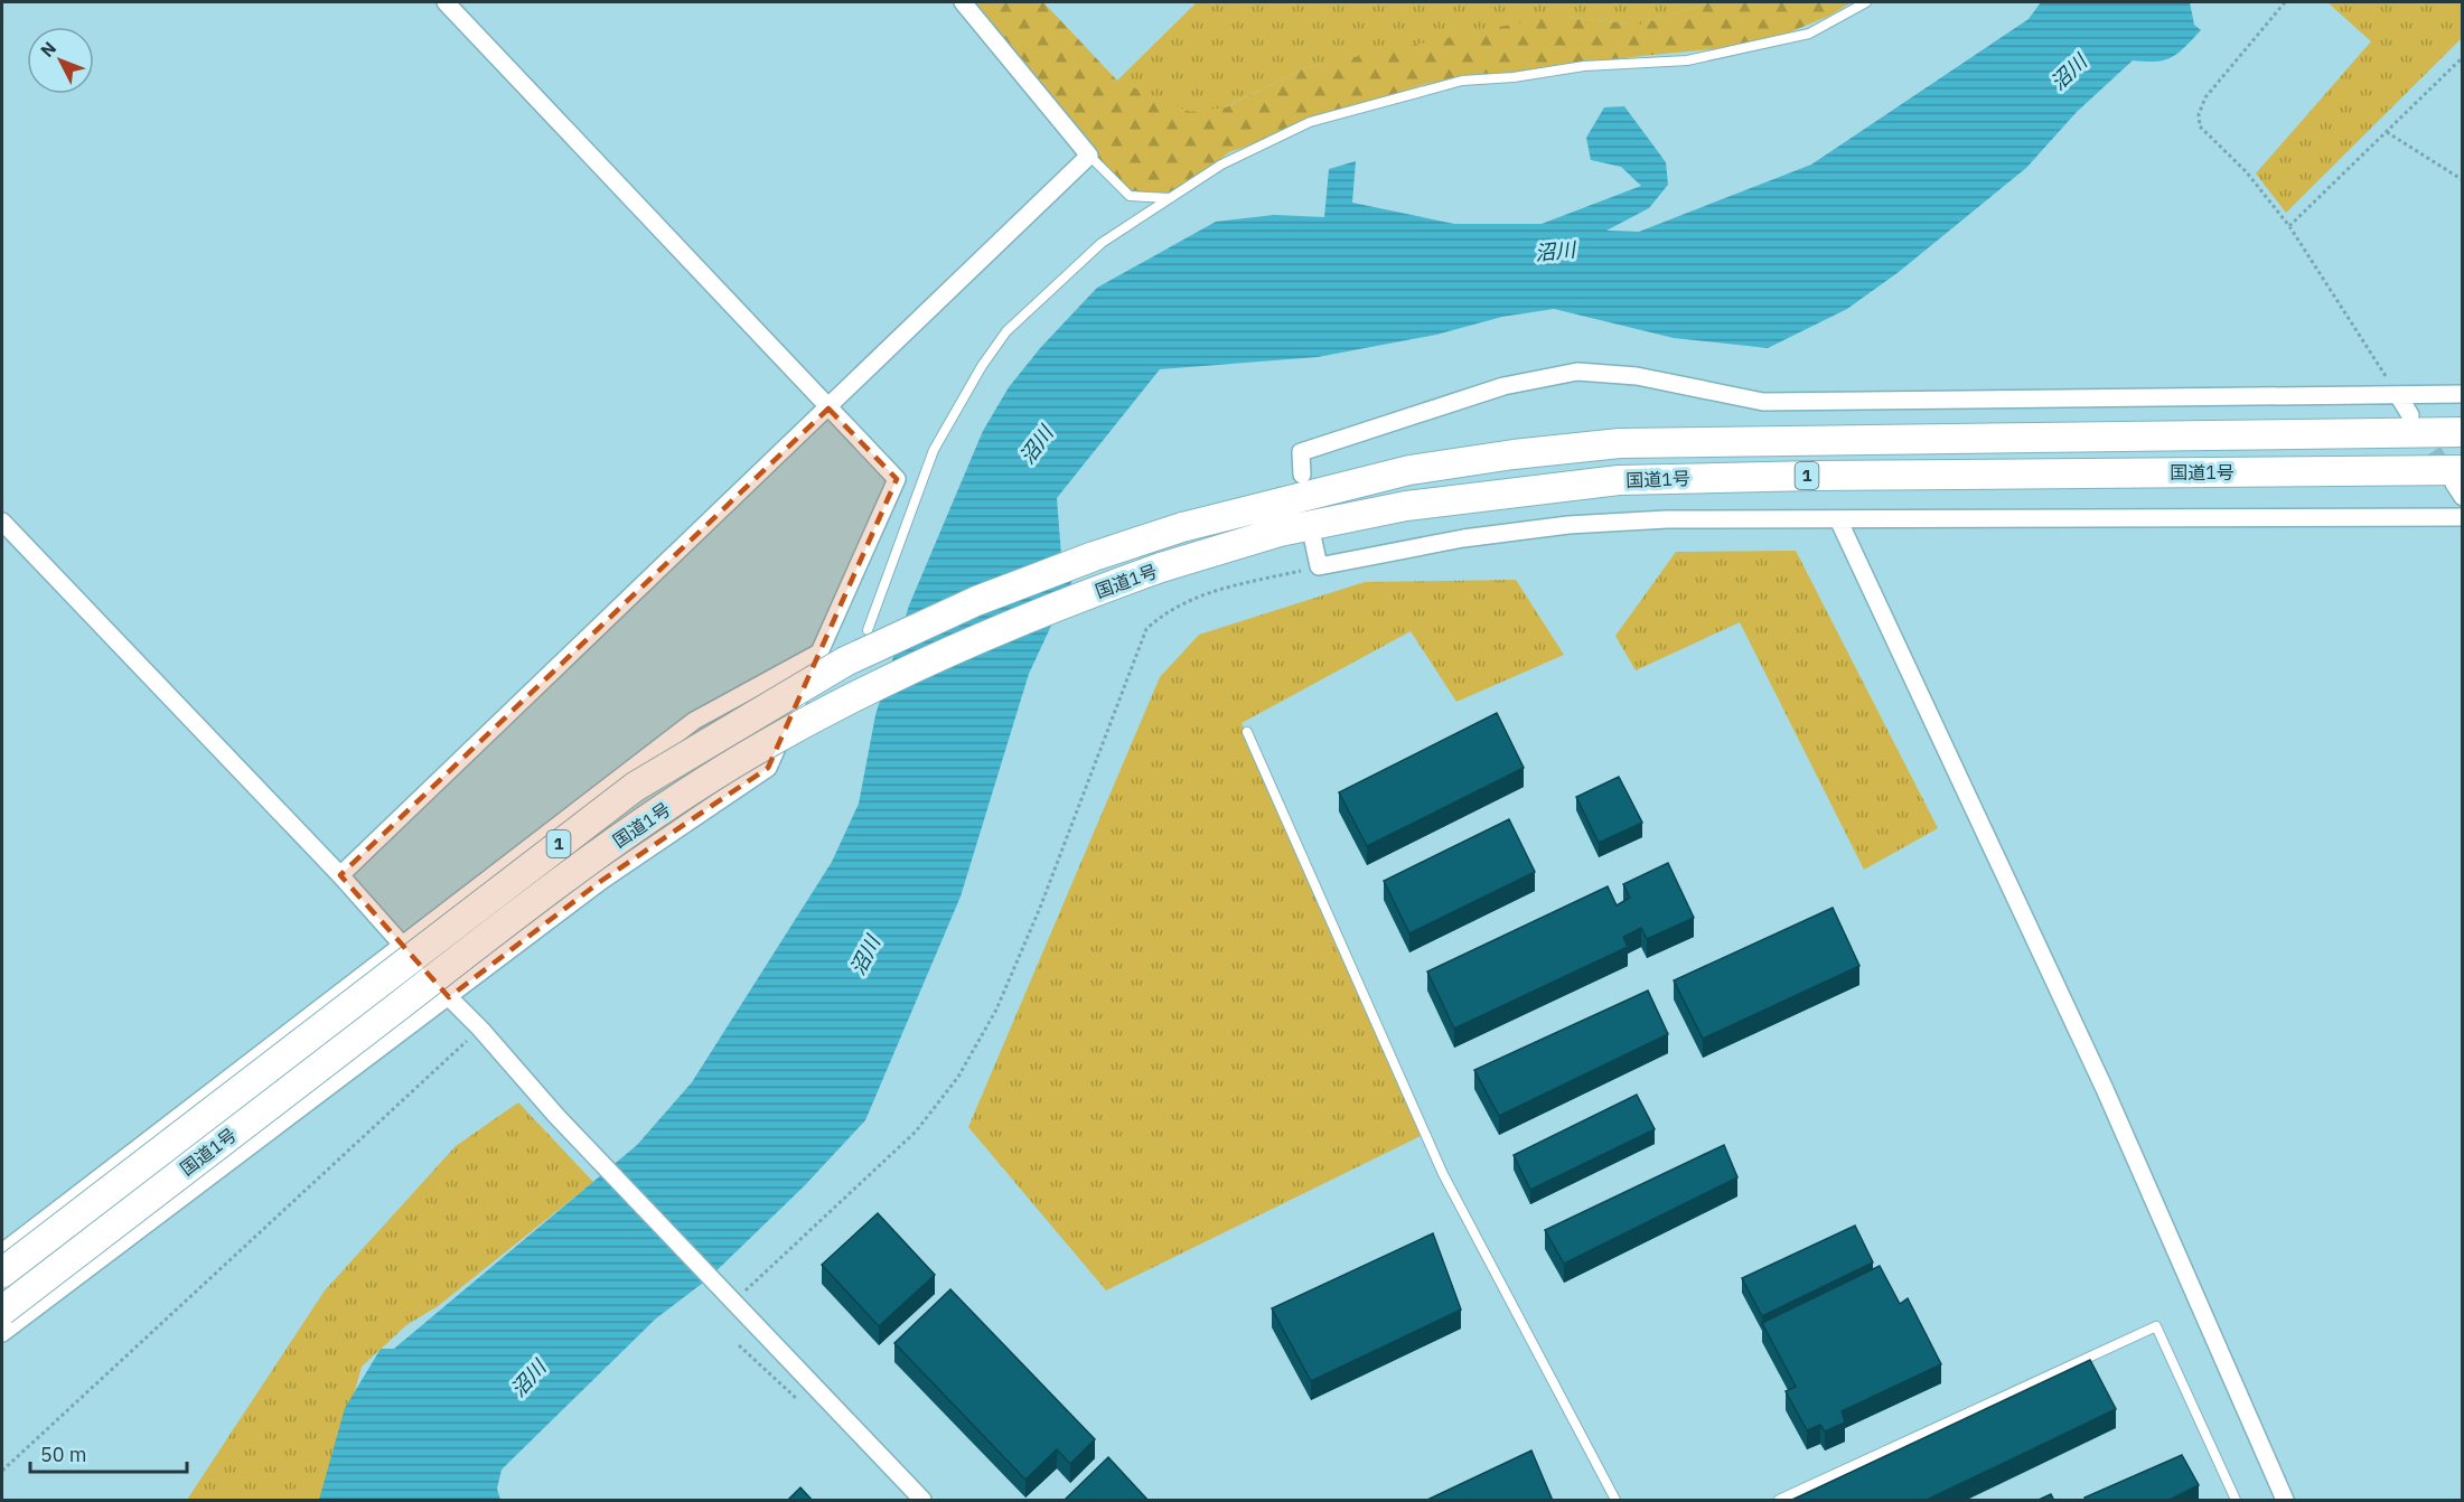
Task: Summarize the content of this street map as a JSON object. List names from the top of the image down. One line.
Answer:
{"streets":{"highway":["国道1号","1"]},"water":["沼川"],"scale_bar":"50 m","north":"top left"}
